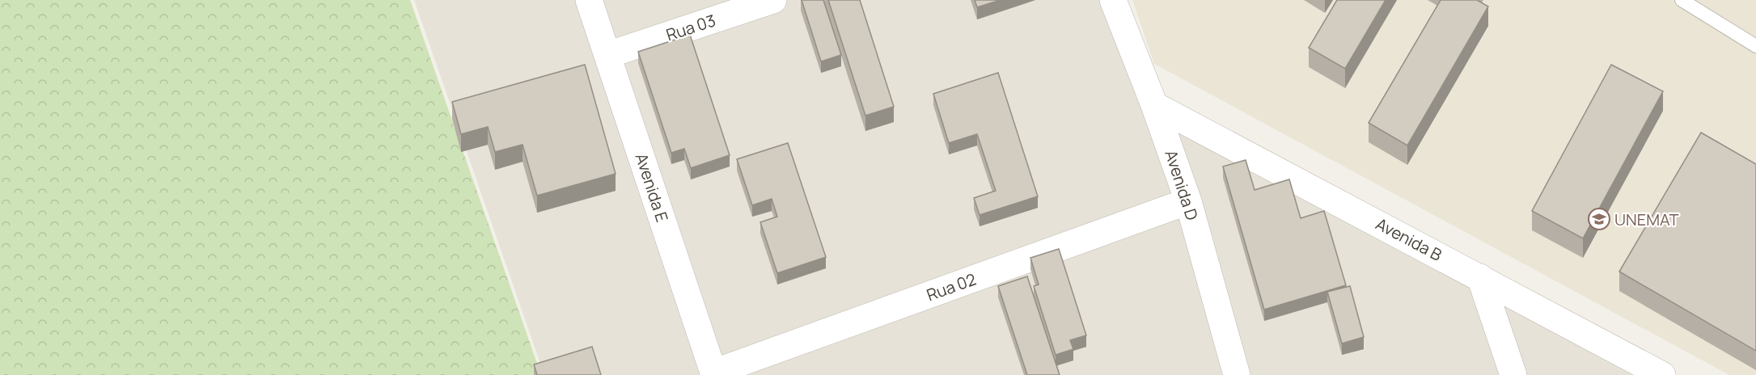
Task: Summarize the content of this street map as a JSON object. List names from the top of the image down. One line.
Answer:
{"streets":{"street":["Rua 03","Avenida D","Avenida E","Avenida B","Rua 02"]},"crossings":[["Rua 03","Avenida E"],["Avenida D","Avenida B"],["Avenida D","Rua 02"],["Avenida E","Rua 02"]],"places":{"school or university":["UNEMAT"]}}
